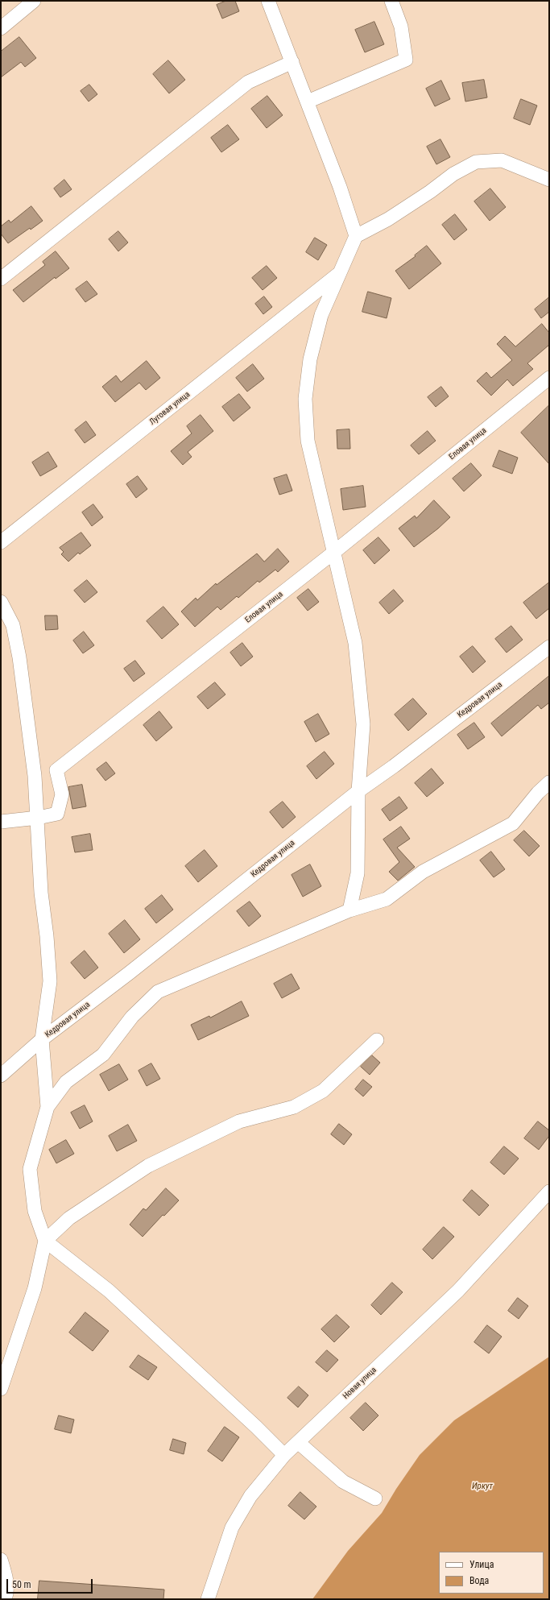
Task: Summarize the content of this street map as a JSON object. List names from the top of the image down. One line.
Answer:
{"streets":{"street":["Луговая улица","Еловая улица","Кедровая улица","Новая улица"]},"water":["Иркут"],"legend":["Улица","Вода"],"scale_bar":"50 m"}
